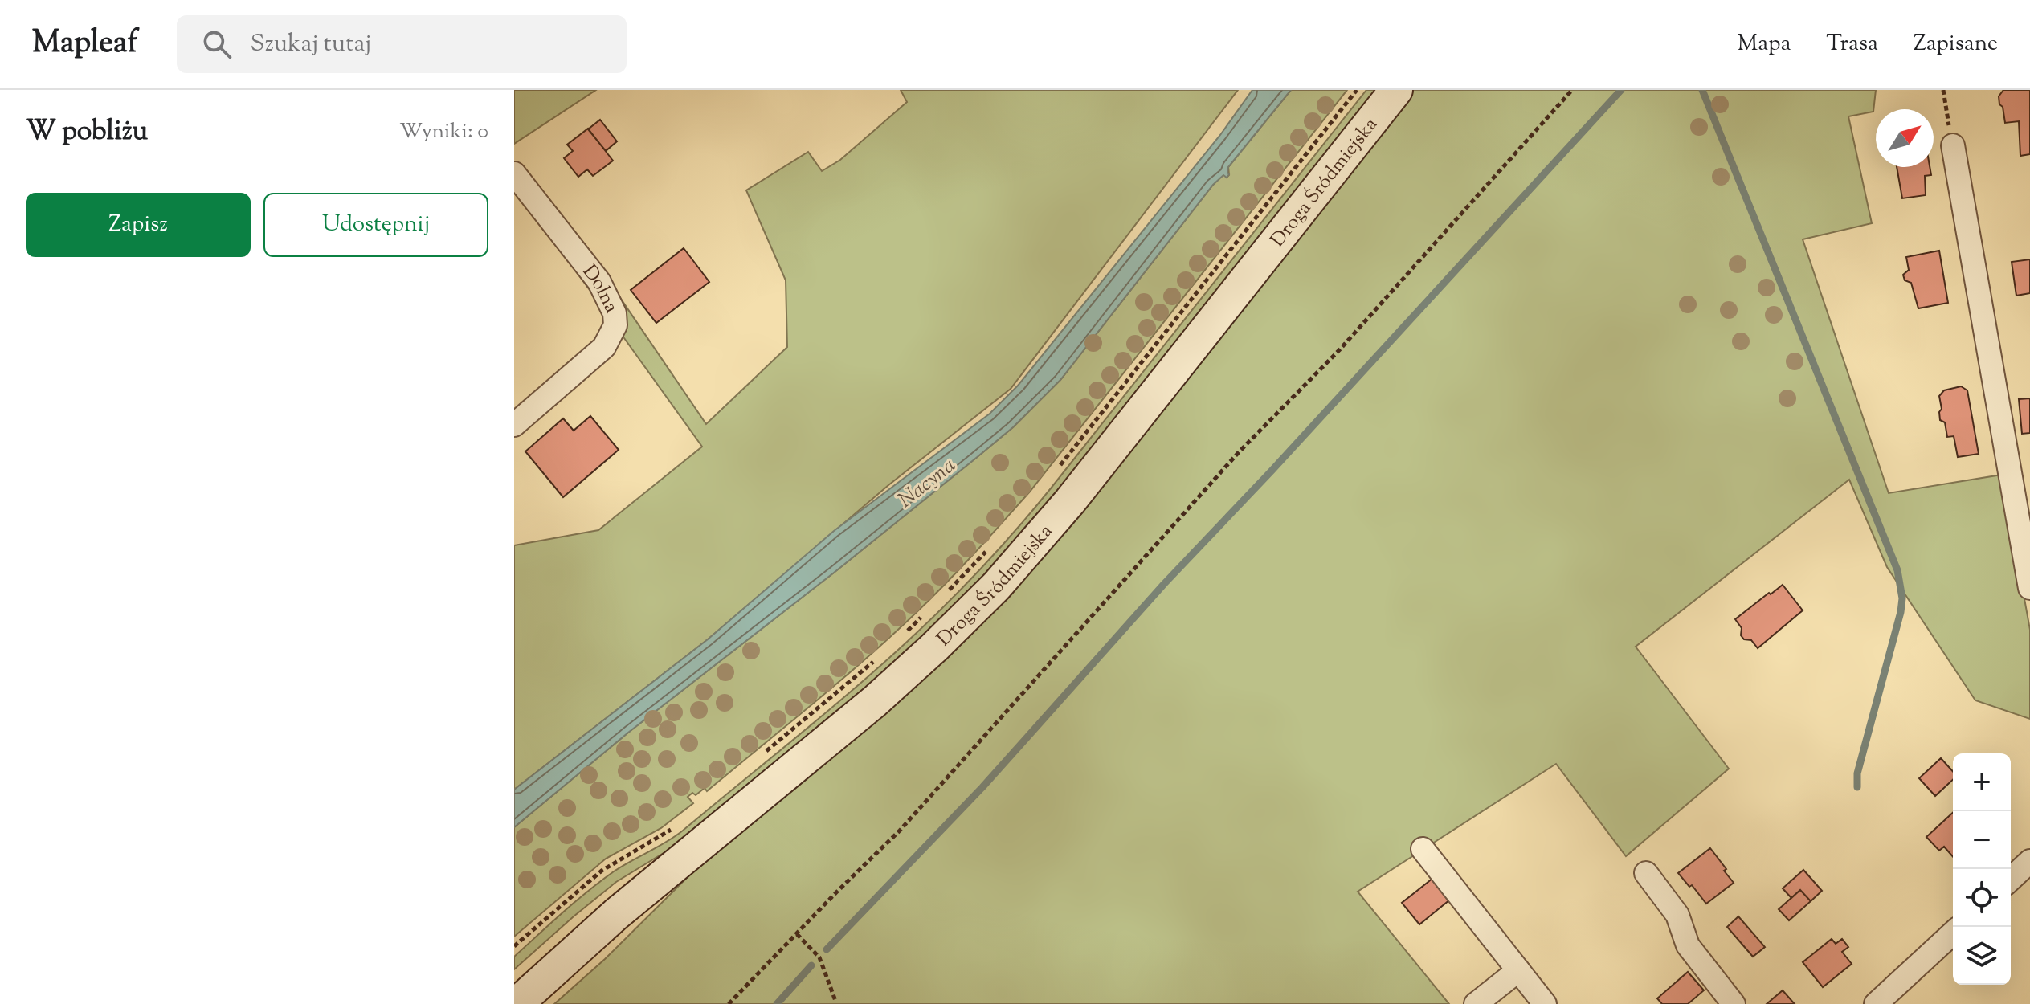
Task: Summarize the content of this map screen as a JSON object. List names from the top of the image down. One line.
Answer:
{"streets":{"main road":["Droga Śródmiejska"],"street":["Dolna"]},"water":["Nacyna"],"north":"top right","page":{"header":"Mapleaf","search":"Szukaj tutaj","nav":["Mapa","Trasa","Zapisane"],"heading":["W pobliżu","Wyniki: 0"],"buttons":["Zapisz","Udostępnij"],"map_buttons":["+","−"]}}
